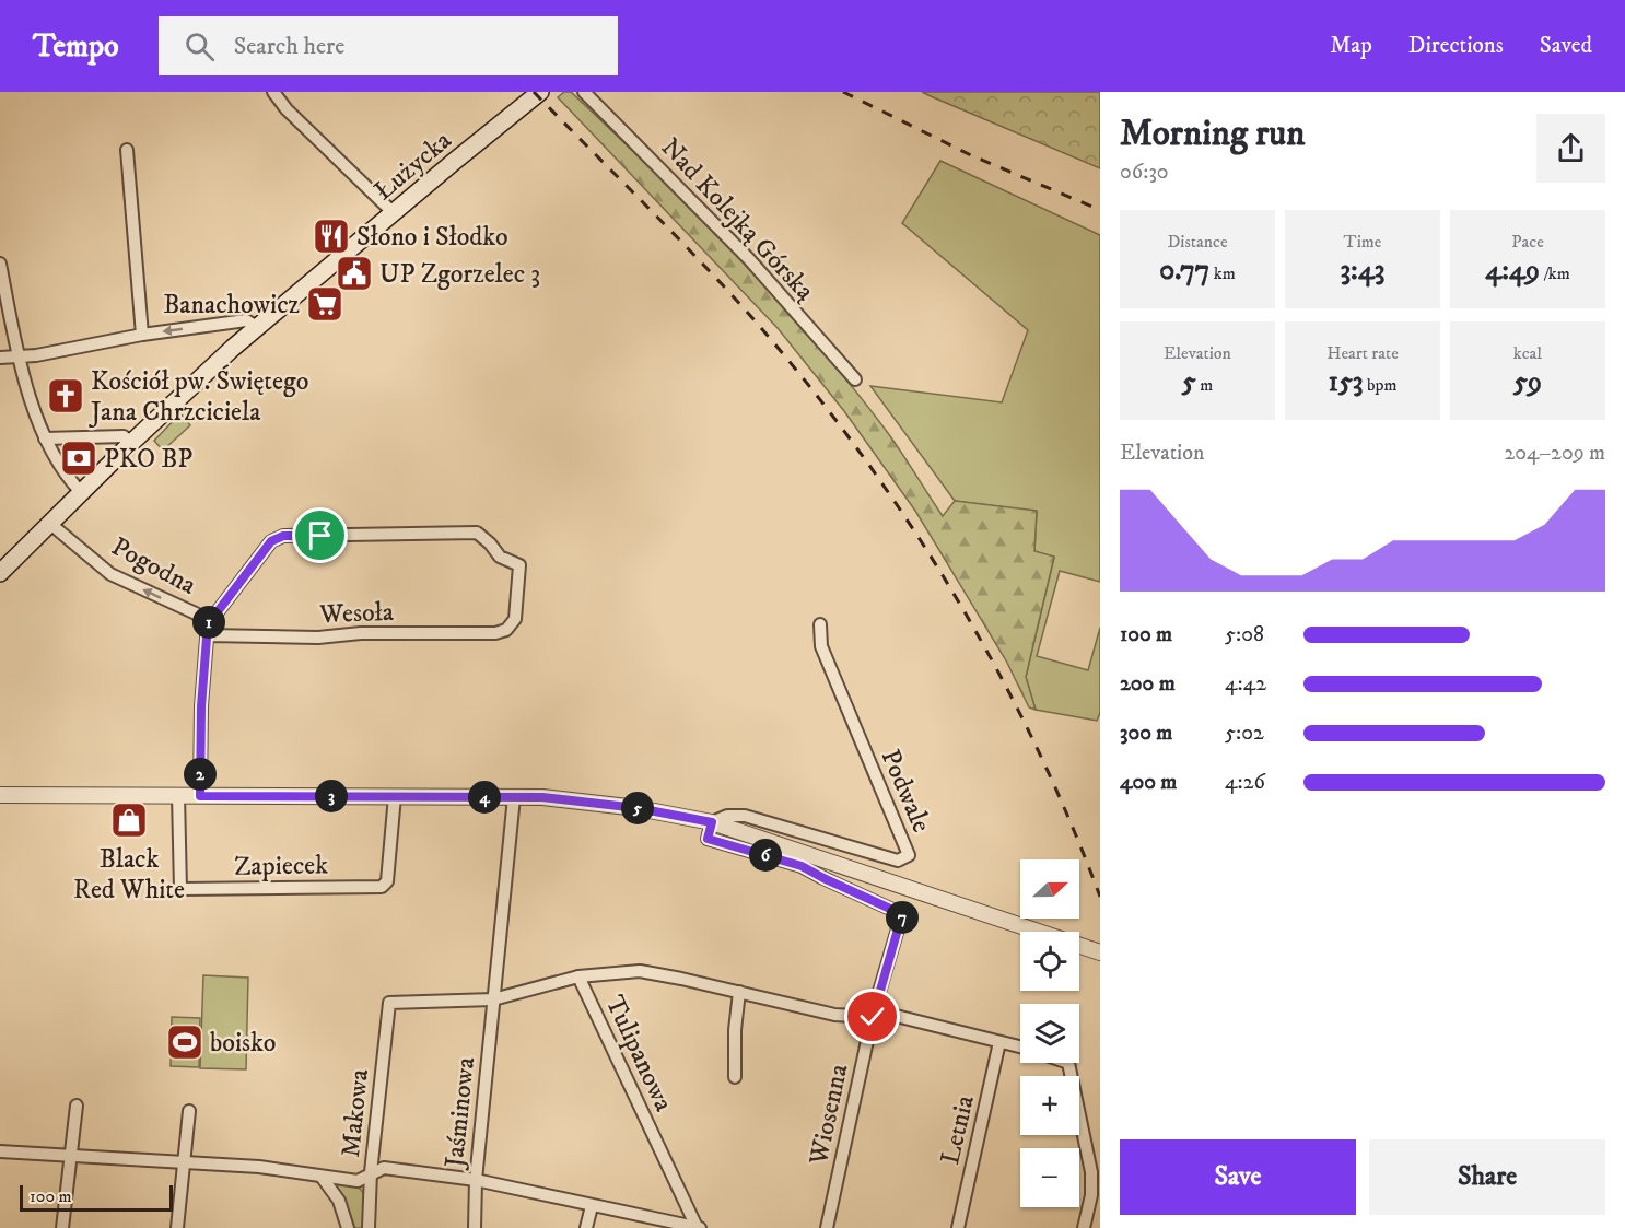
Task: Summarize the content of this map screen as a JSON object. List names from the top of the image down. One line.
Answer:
{"streets":{"main road":["Łużycka"],"street":["Nad Kolejką Górską","Pogodna","Wesoła","Podwale","Zapiecek","Tulipanowa","Jaśminowa","Makowa","Wiosenna","Letnia"]},"crossings":[["Łużycka","Pogodna"],["Pogodna","Wesoła"],["Podwale","Wiosenna"],["Tulipanowa","Jaśminowa"],["Tulipanowa","Makowa"]],"places":{"restaurant":["Słono i Słodko"],"public building":["UP Zgorzelec 3"],"supermarket":["Banachowicz"],"church":["Kościół pw. Świętego Jana Chrzciciela"],"bank":["PKO BP"],"shop":["Black Red White"],"sports":["boisko"]},"scale_bar":"100 m","north":"right","page":{"header":"Tempo","search":"Search here","nav":["Map","Directions","Saved"],"heading":["Morning run","06:30"],"stats":[["Distance","0.77 km"],["Time","3:43"],["Pace","4:49 /km"],["Elevation","5 m"],["Heart rate","153 bpm"],["kcal","59"]],"chart":["Elevation","204–209 m"],"pins":["1","2","3","4","5","6","7"],"list":[{"name":"100 m","note":"5:08"},{"name":"200 m","note":"4:42"},{"name":"300 m","note":"5:02"},{"name":"400 m","note":"4:26"}],"map_buttons":["+","−"],"buttons":["Save","Share"],"scale":"100 m"}}
